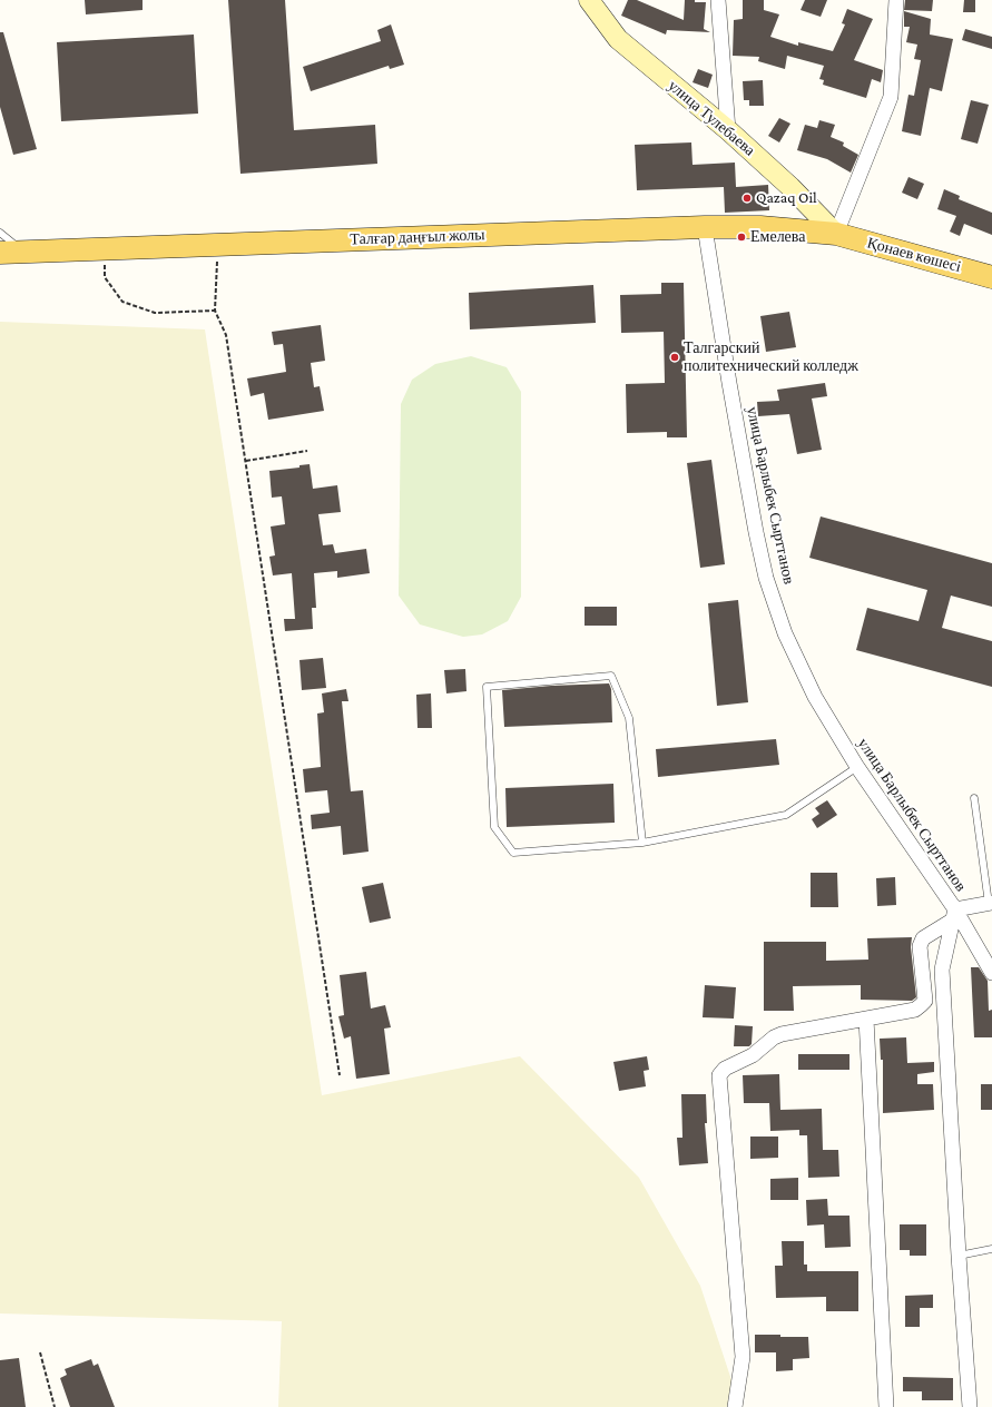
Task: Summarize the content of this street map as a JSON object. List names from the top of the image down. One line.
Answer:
{"streets":{"main road":["Талғар даңғыл жолы","Қонаев көшесі"],"street":["улица Тулебаева","улица Барлыбек Сырттанов"]},"crossings":[["улица Тулебаева","Талғар даңғыл жолы"],["улица Тулебаева","Қонаев көшесі"],["Талғар даңғыл жолы","Қонаев көшесі"],["Талғар даңғыл жолы","улица Барлыбек Сырттанов"]],"places":["Qazaq Oil","Емелева","Талгарский политехнический колледж"]}
